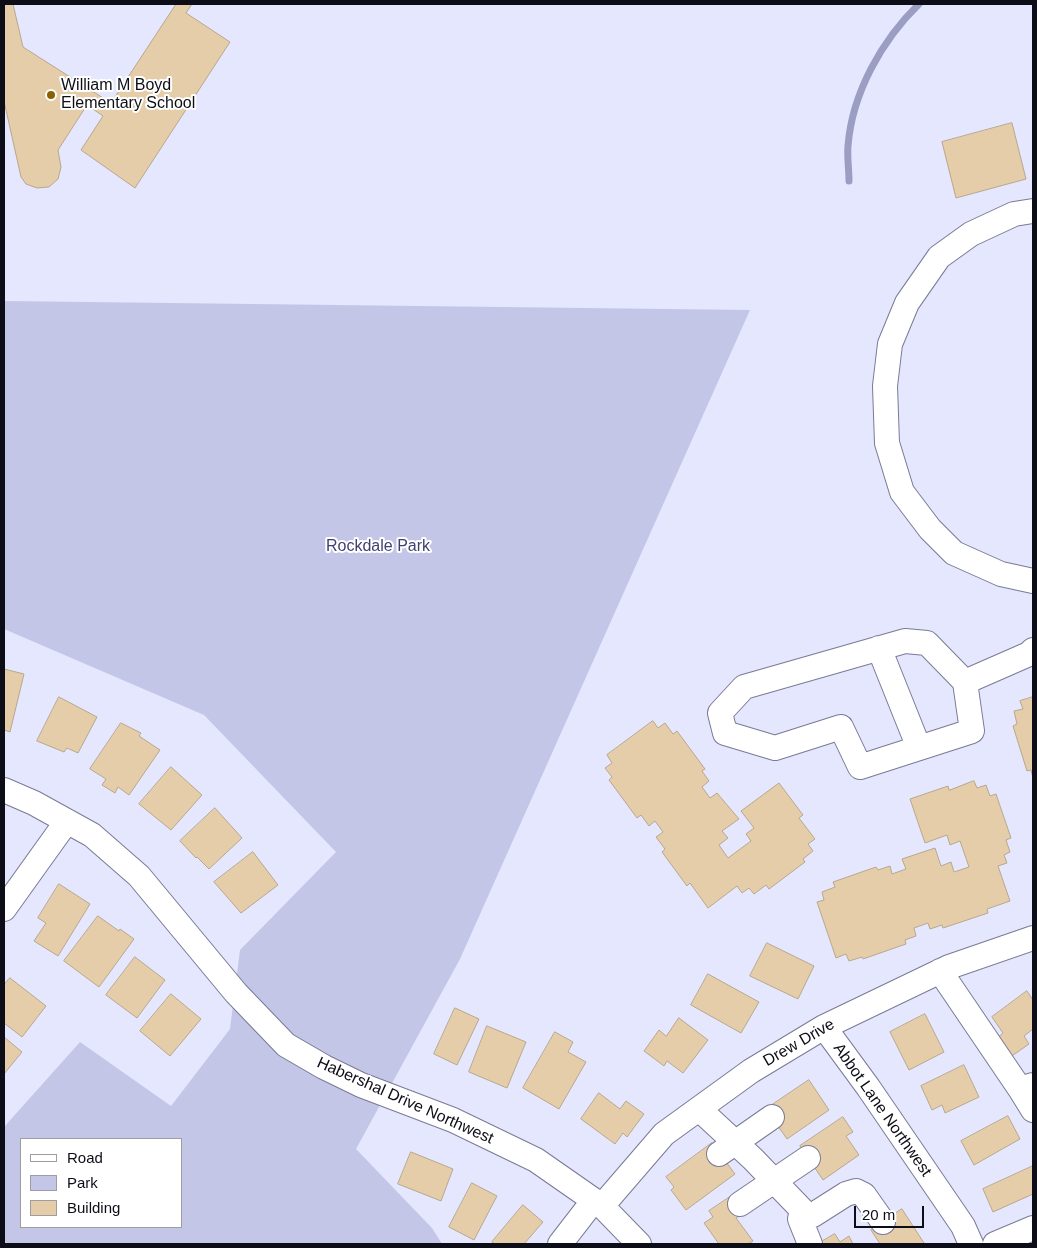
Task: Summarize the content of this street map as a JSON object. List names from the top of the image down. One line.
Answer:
{"streets":{"street":["Drew Drive","Habershal Drive Northwest","Abbot Lane Northwest"]},"crossings":[["Drew Drive","Habershal Drive Northwest"],["Drew Drive","Abbot Lane Northwest"]],"parks":["Rockdale Park"],"places":["William M Boyd Elementary School"],"legend":["Road","Park","Building"],"scale_bar":"20 m"}
